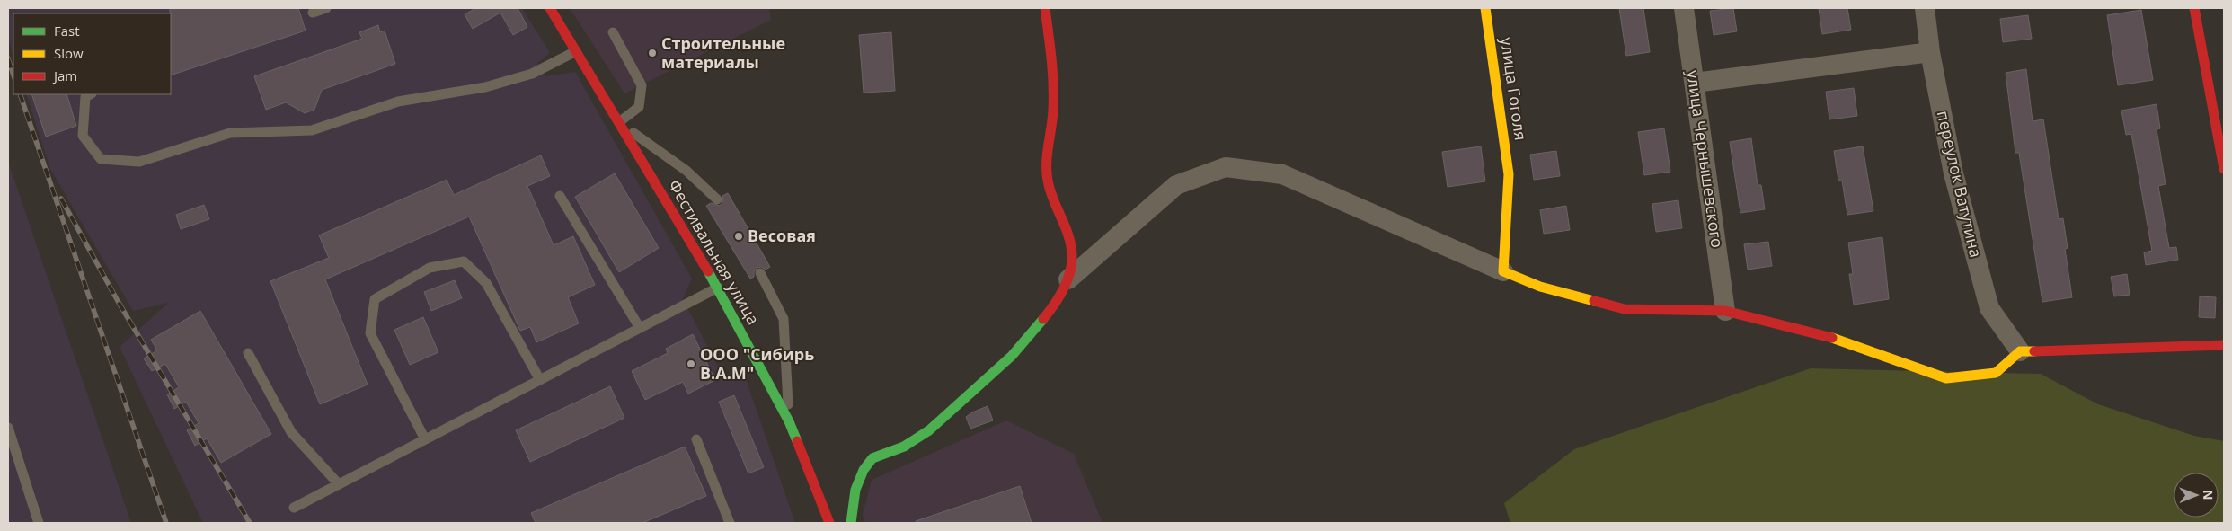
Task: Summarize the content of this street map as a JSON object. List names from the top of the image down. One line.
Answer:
{"streets":{"street":["улица Гоголя","улица Чернышевского","переулок Ватутина","Фестивальная улица"]},"places":["Строительные материалы","Весовая","ООО \"Сибирь В.А.М\""],"legend":["Fast","Slow","Jam"],"north":"right"}
